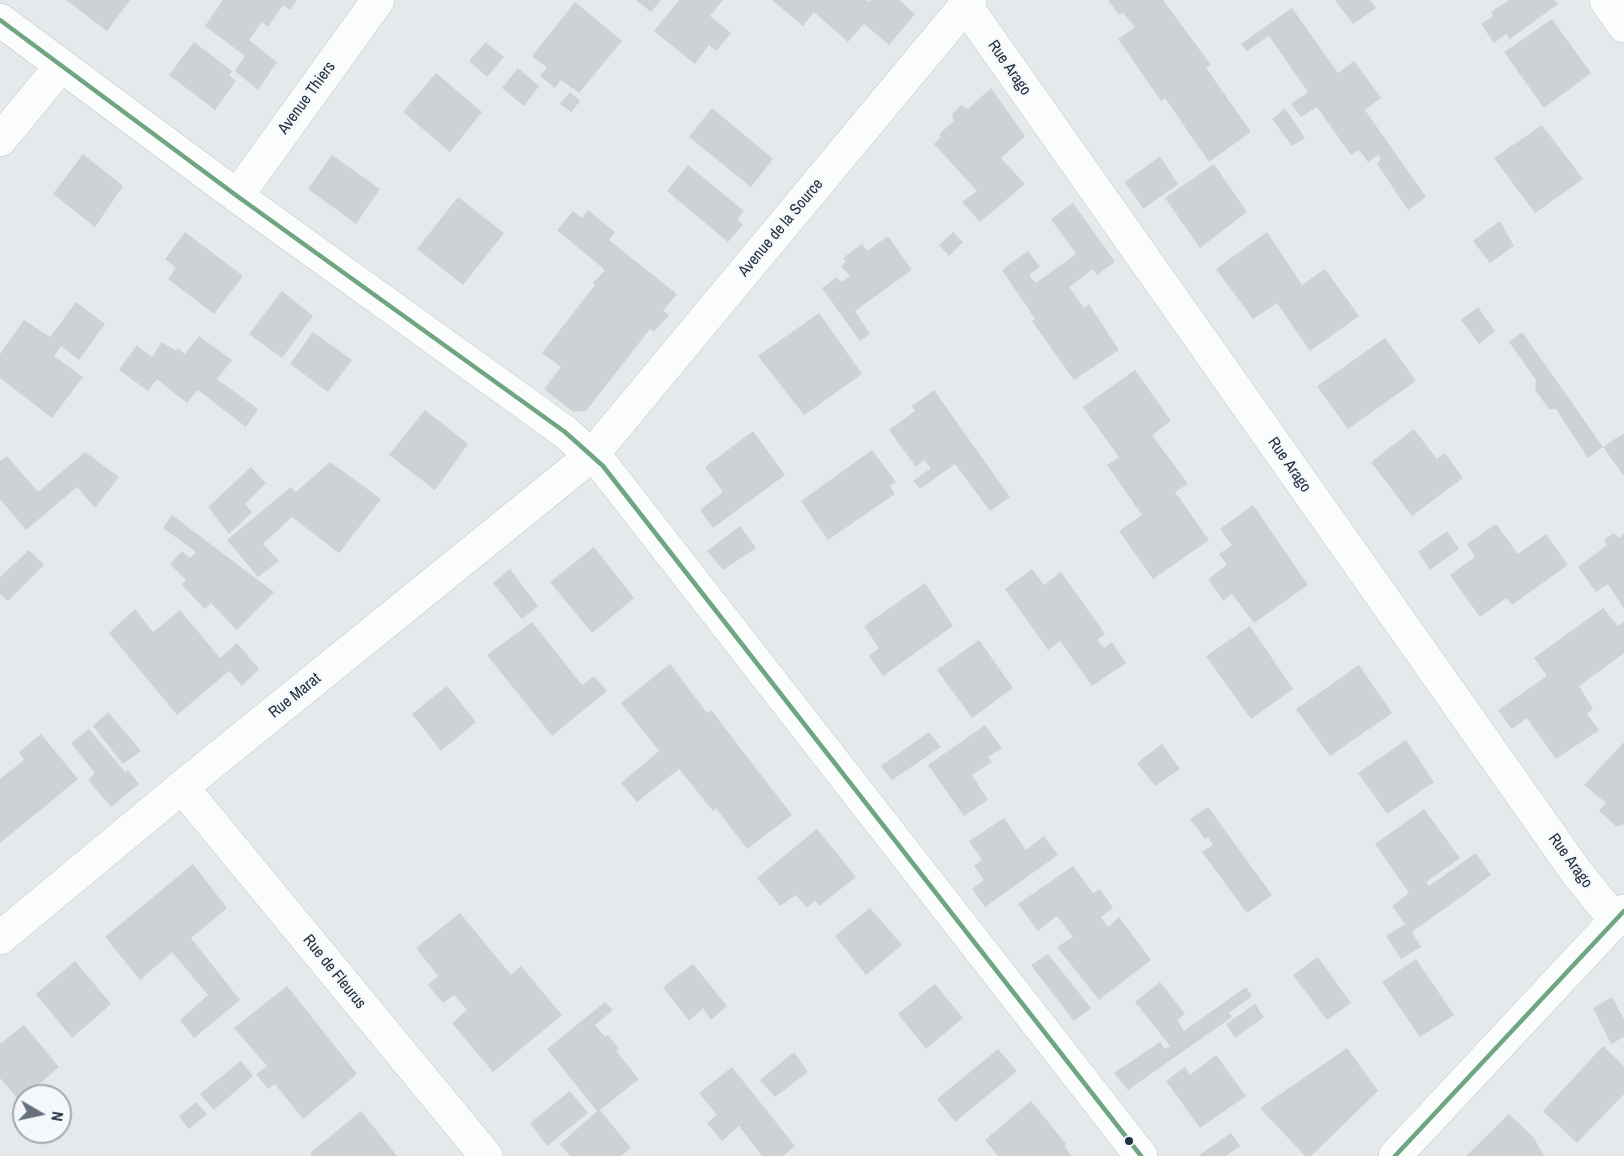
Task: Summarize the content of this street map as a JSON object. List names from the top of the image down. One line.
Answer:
{"streets":{"street":["Rue Arago","Avenue Thiers","Avenue de la Source","Rue Marat","Rue de Fleurus"]},"crossings":[["Rue Arago","Avenue de la Source"],["Avenue de la Source","Rue Marat"],["Rue Marat","Rue de Fleurus"]],"north":"right"}
